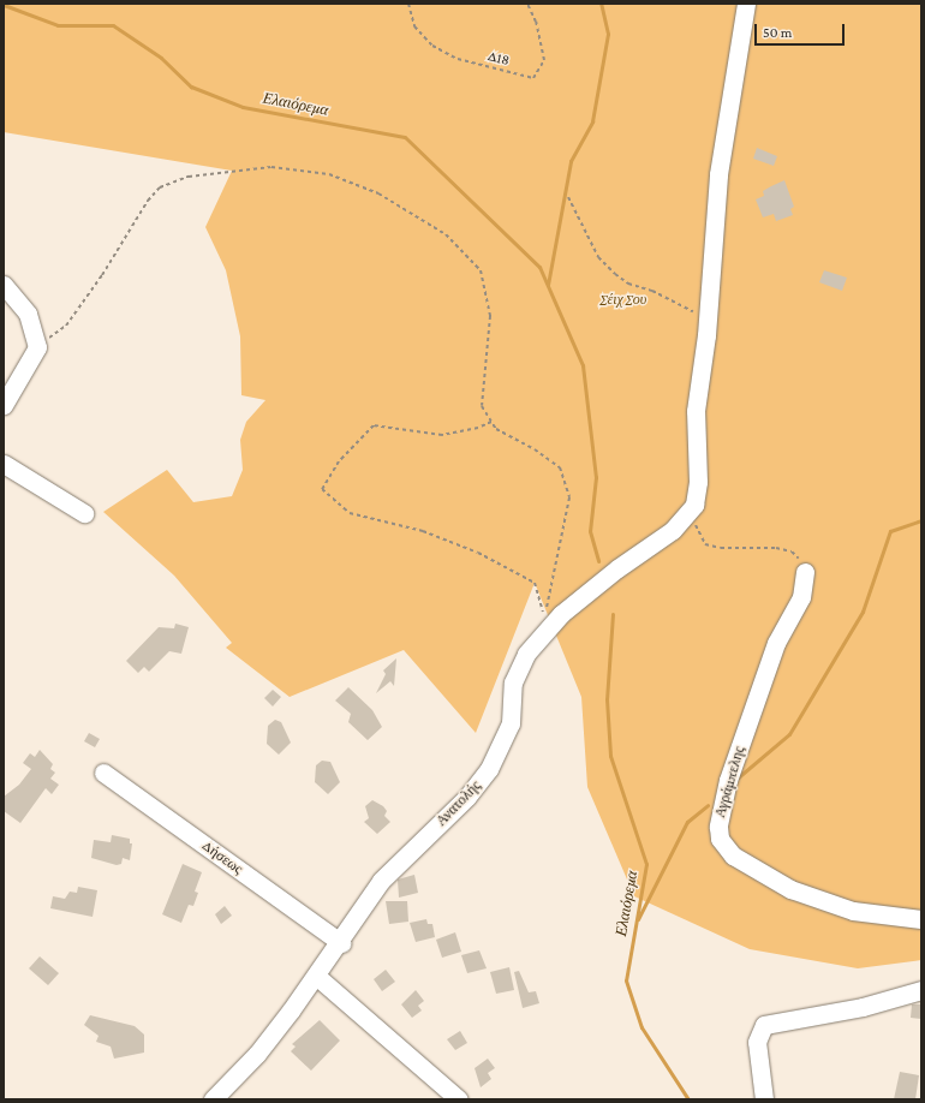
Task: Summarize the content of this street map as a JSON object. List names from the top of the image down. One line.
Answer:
{"streets":{"street":["Αγράμπελης","Ανατολής","Δήσεως"],"path":["Δ18"]},"crossings":[["Ανατολής","Δήσεως"]],"water":["Ελαιόρεμα"],"parks":["Σέιχ Σου"],"scale_bar":"50 m"}
